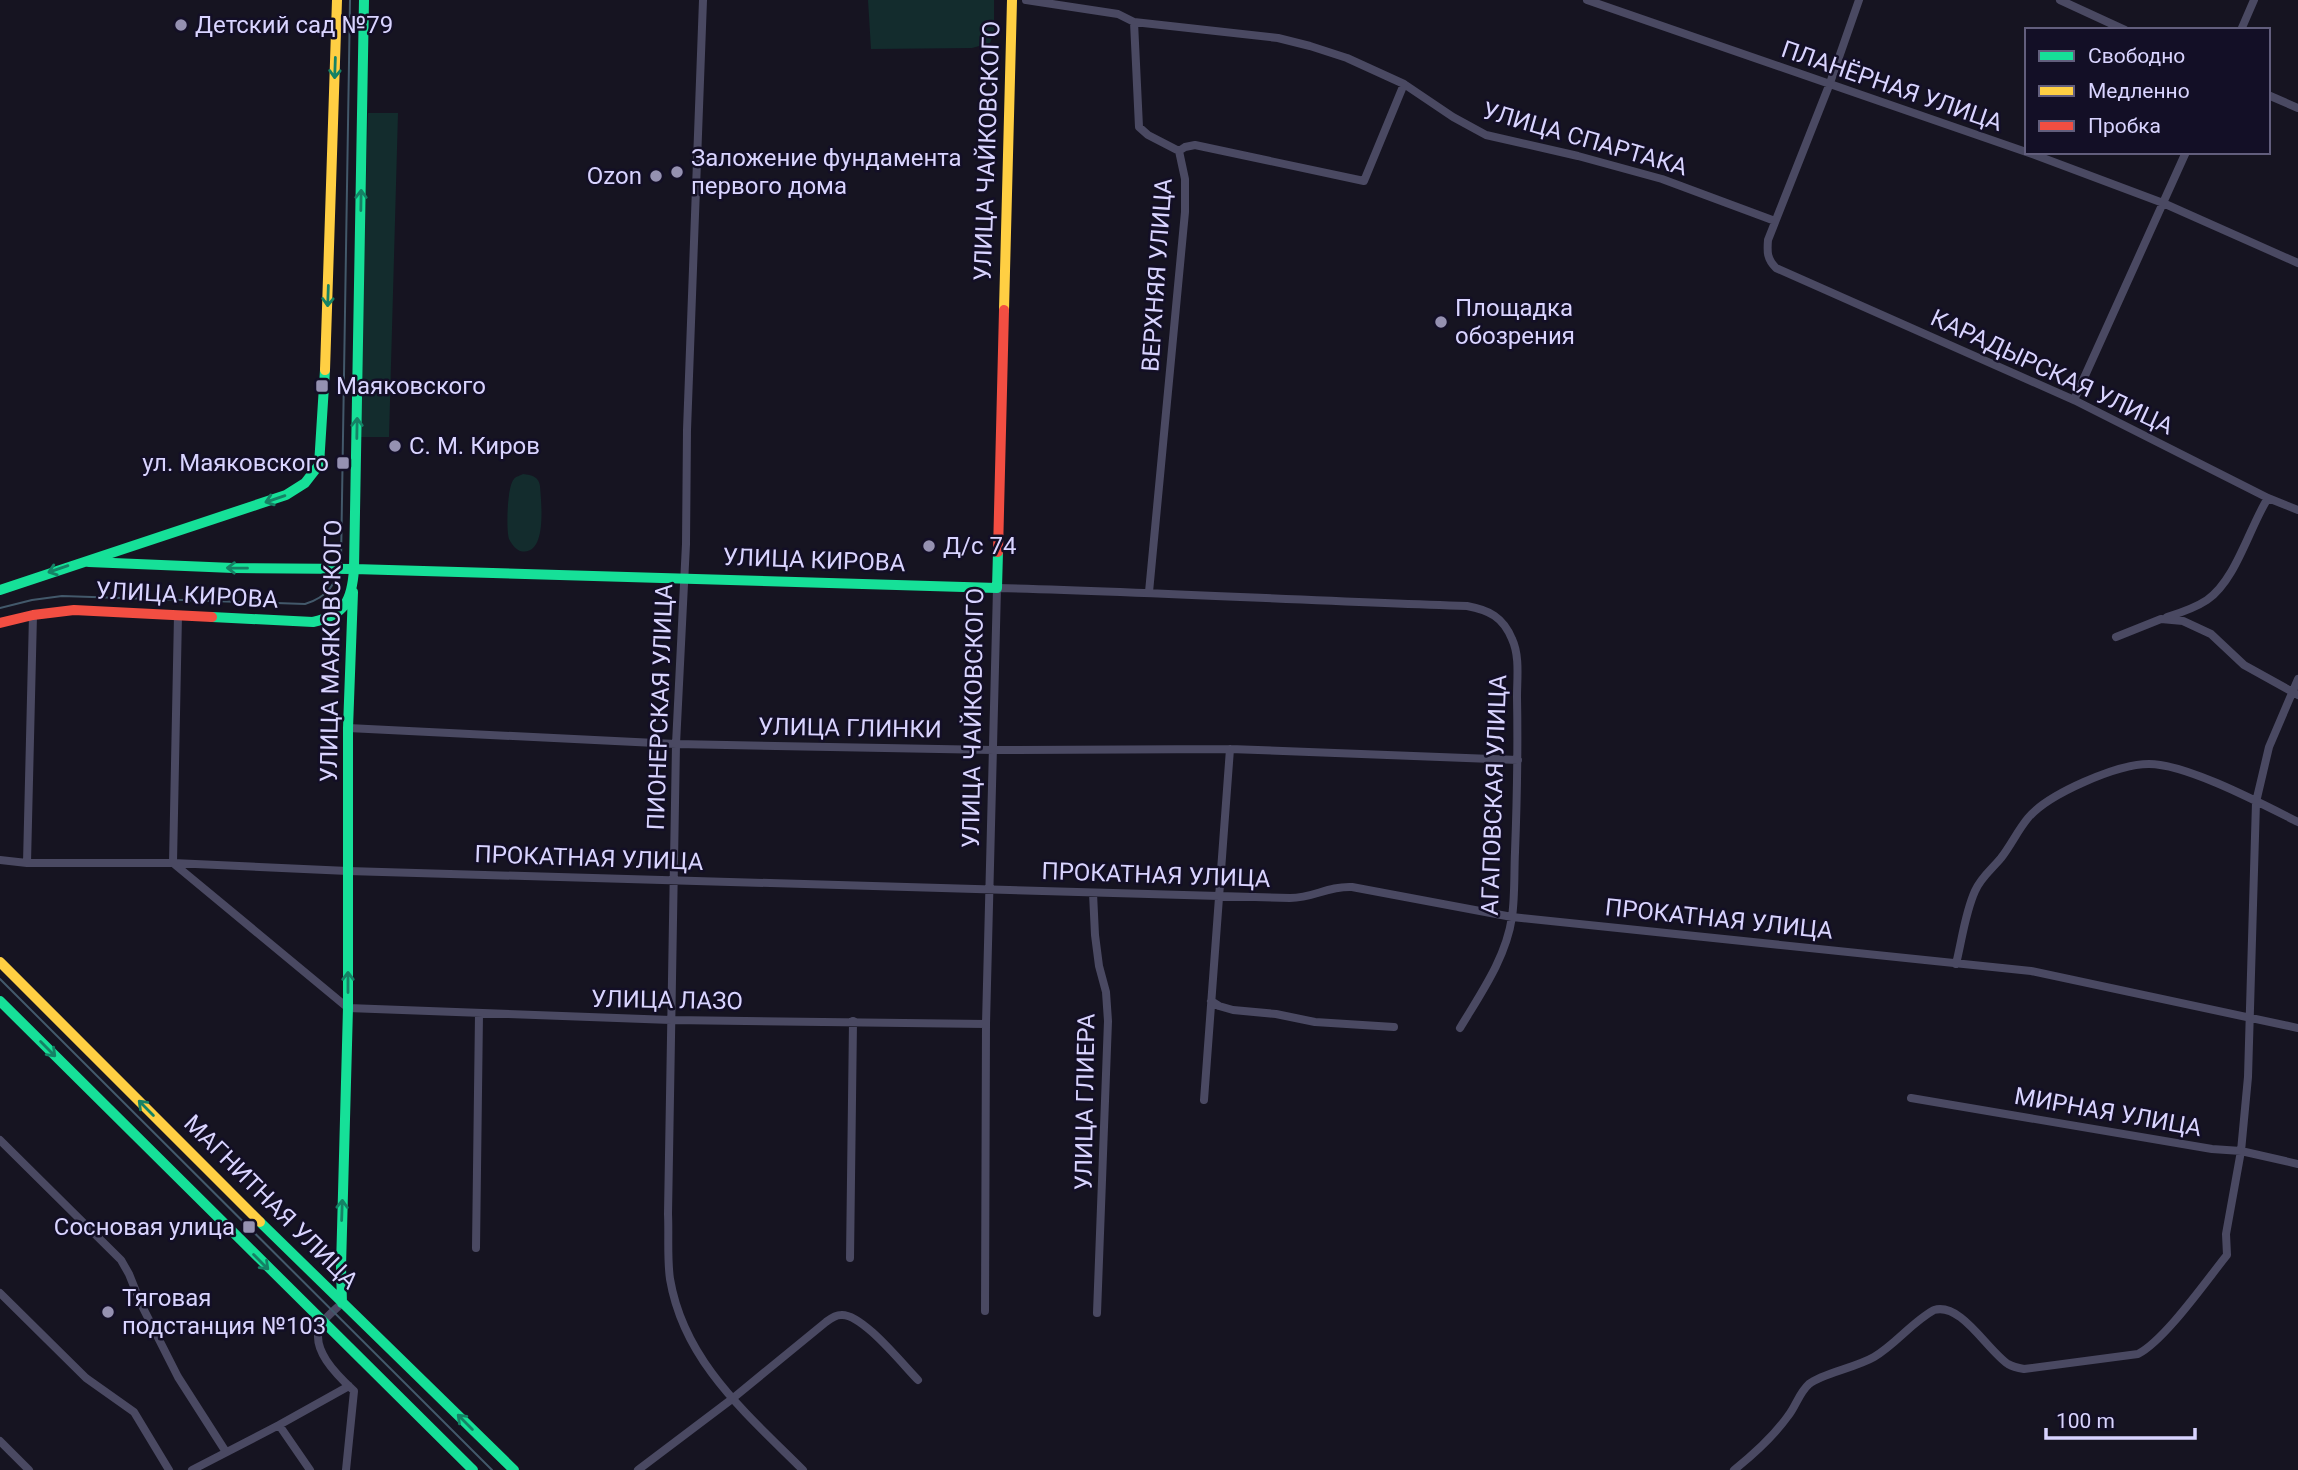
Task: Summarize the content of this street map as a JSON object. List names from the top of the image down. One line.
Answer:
{"streets":{"main road":["УЛИЦА ЧАЙКОВСКОГО","УЛИЦА КИРОВА","УЛИЦА МАЯКОВСКОГО","МАГНИТНАЯ УЛИЦА"],"street":["ПЛАНЁРНАЯ УЛИЦА","УЛИЦА СПАРТАКА","ВЕРХНЯЯ УЛИЦА","КАРАДЫРСКАЯ УЛИЦА","ПИОНЕРСКАЯ УЛИЦА","УЛИЦА ГЛИНКИ","АГАПОВСКАЯ УЛИЦА","ПРОКАТНАЯ УЛИЦА","УЛИЦА ЛАЗО","УЛИЦА ГЛИЕРА","МИРНАЯ УЛИЦА"]},"crossings":[["УЛИЦА СПАРТАКА","ВЕРХНЯЯ УЛИЦА"],["УЛИЦА СПАРТАКА","КАРАДЫРСКАЯ УЛИЦА"],["УЛИЦА ЧАЙКОВСКОГО","УЛИЦА КИРОВА"],["УЛИЦА ЧАЙКОВСКОГО","УЛИЦА ГЛИНКИ"],["УЛИЦА ЧАЙКОВСКОГО","ПРОКАТНАЯ УЛИЦА"],["УЛИЦА ЧАЙКОВСКОГО","УЛИЦА ЛАЗО"],["ВЕРХНЯЯ УЛИЦА","УЛИЦА КИРОВА"],["УЛИЦА КИРОВА","УЛИЦА МАЯКОВСКОГО"],["УЛИЦА КИРОВА","ПИОНЕРСКАЯ УЛИЦА"],["УЛИЦА КИРОВА","АГАПОВСКАЯ УЛИЦА"],["УЛИЦА МАЯКОВСКОГО","УЛИЦА ГЛИНКИ"],["УЛИЦА МАЯКОВСКОГО","ПРОКАТНАЯ УЛИЦА"],["УЛИЦА МАЯКОВСКОГО","УЛИЦА ЛАЗО"],["УЛИЦА МАЯКОВСКОГО","МАГНИТНАЯ УЛИЦА"],["ПИОНЕРСКАЯ УЛИЦА","УЛИЦА ГЛИНКИ"],["ПИОНЕРСКАЯ УЛИЦА","ПРОКАТНАЯ УЛИЦА"],["ПИОНЕРСКАЯ УЛИЦА","УЛИЦА ЛАЗО"],["УЛИЦА ГЛИНКИ","АГАПОВСКАЯ УЛИЦА"],["АГАПОВСКАЯ УЛИЦА","ПРОКАТНАЯ УЛИЦА"],["ПРОКАТНАЯ УЛИЦА","УЛИЦА ГЛИЕРА"]],"places":{"other":["Детский сад №79","Заложение фундамента первого дома","Ozon","Площадка обозрения","С. М. Киров","Д/с 74","Тяговая подстанция №103"],"transit":["Маяковского","ул. Маяковского","Сосновая улица"]},"legend":["Свободно","Медленно","Пробка"],"scale_bar":"100 m"}
